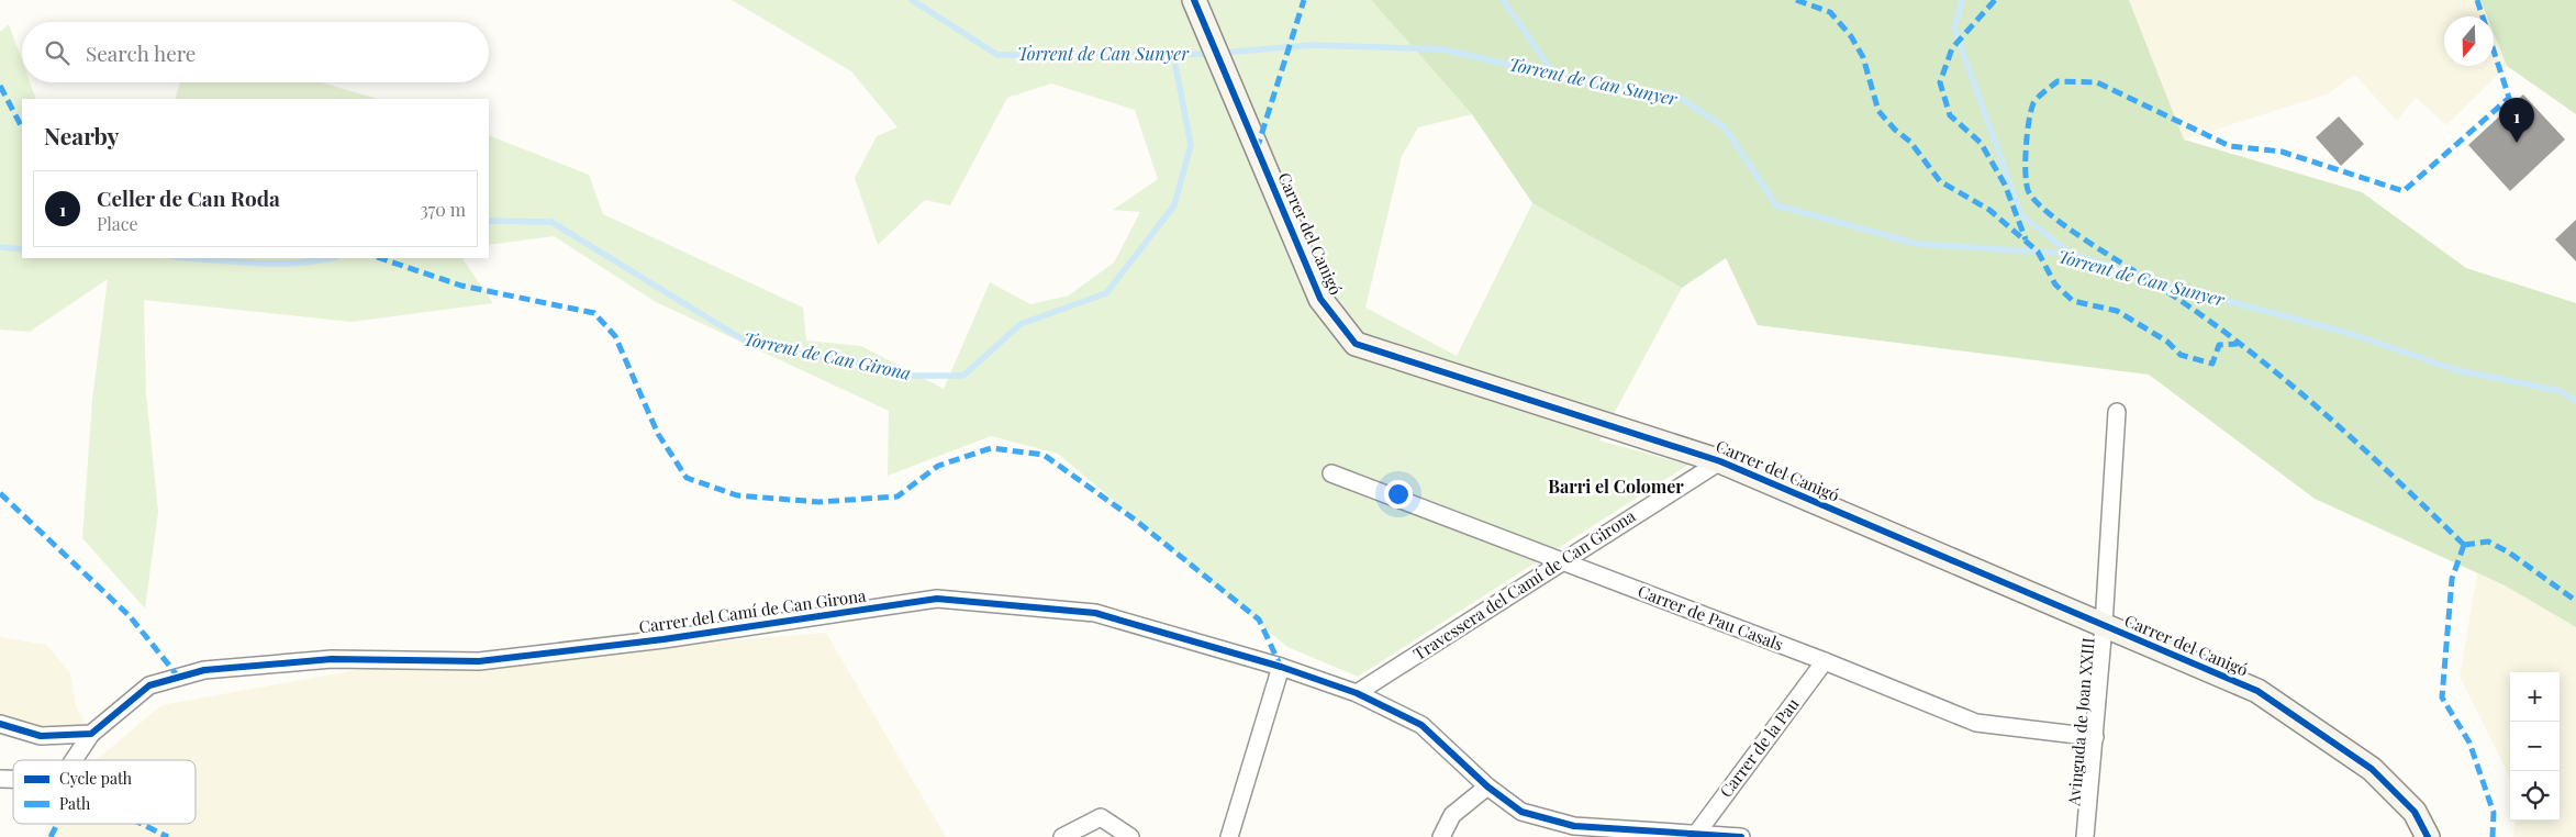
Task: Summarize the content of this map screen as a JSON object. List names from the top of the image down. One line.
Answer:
{"streets":{"street":["Carrer del Canigó","Travessera del Camí de Can Girona","Carrer del Camí de Can Girona","Carrer de Pau Casals","Avinguda de Joan XXIII","Carrer de la Pau"]},"crossings":[["Carrer del Canigó","Travessera del Camí de Can Girona"],["Carrer del Canigó","Avinguda de Joan XXIII"],["Travessera del Camí de Can Girona","Carrer del Camí de Can Girona"],["Travessera del Camí de Can Girona","Carrer de Pau Casals"],["Carrer del Camí de Can Girona","Carrer de la Pau"],["Carrer de Pau Casals","Avinguda de Joan XXIII"],["Carrer de Pau Casals","Carrer de la Pau"]],"districts":["Barri el Colomer"],"water":["Torrent de Can Sunyer","Torrent de Can Girona"],"legend":["Cycle path","Path"],"north":"bottom","page":{"search":"Search here","pins":"1","heading":"Nearby","list":[{"mark":"1","name":"Celler de Can Roda","note":"Place","value":"370 m"}],"map_buttons":["+","−"]}}
